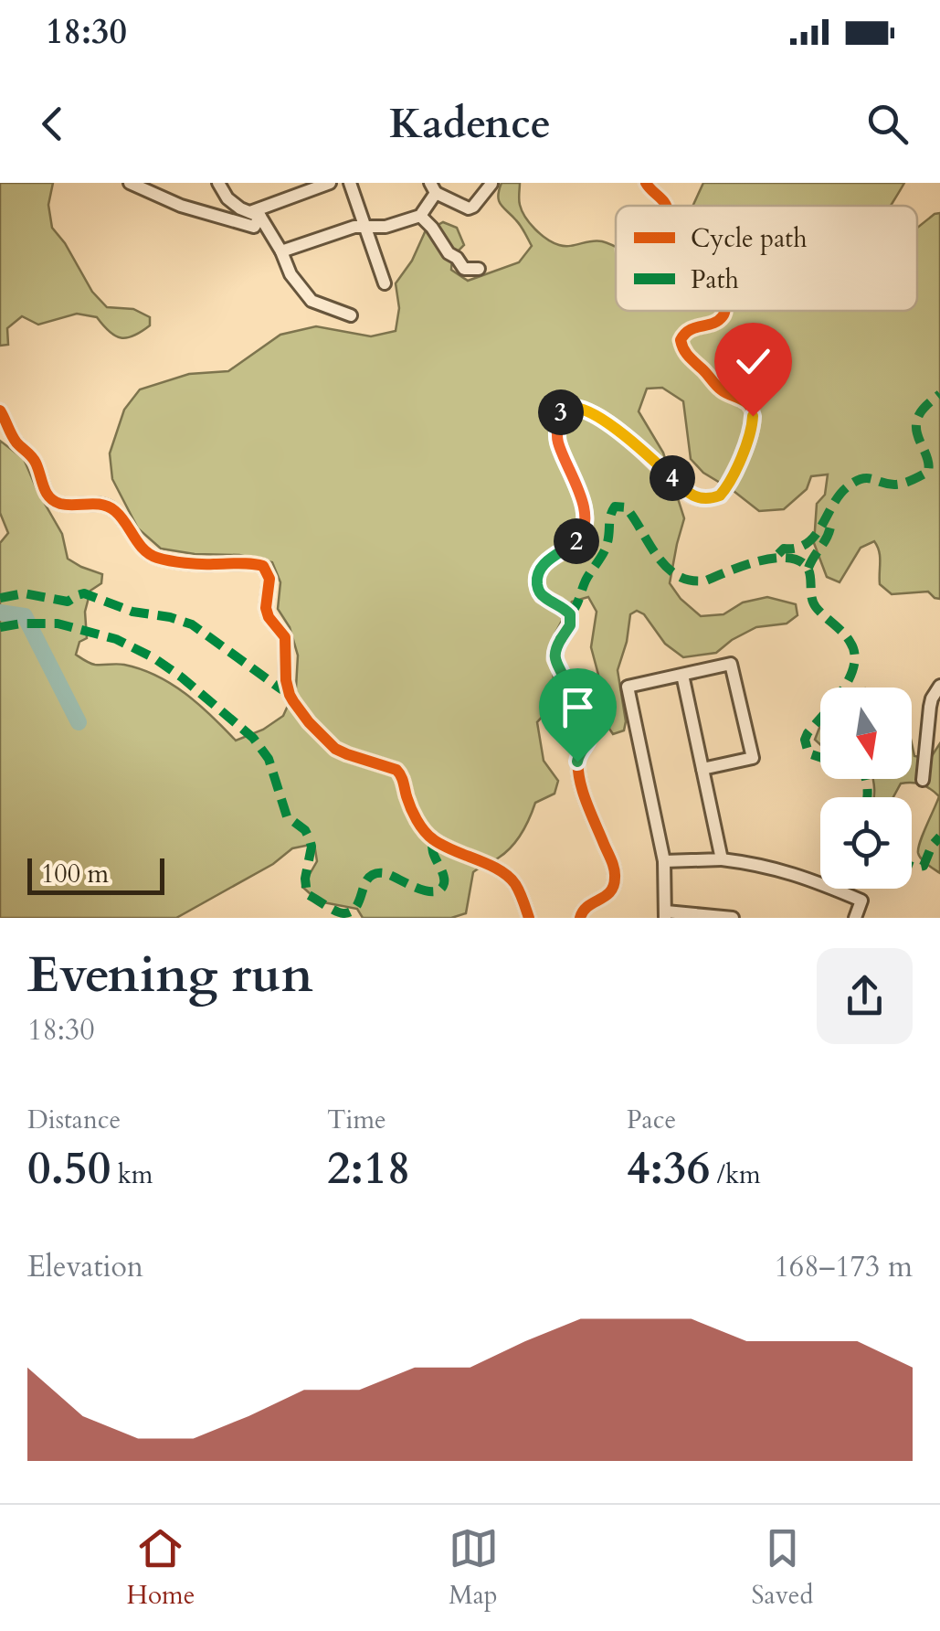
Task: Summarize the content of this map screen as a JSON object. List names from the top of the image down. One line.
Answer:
{"legend":["Cycle path","Path"],"scale_bar":"100 m","north":"bottom","page":{"status":"18:30","header":"Kadence","pins":["3","4","2"],"scale":"100 m","heading":["Evening run","18:30"],"stats":[["Distance","0.50 km"],["Time","2:18"],["Pace","4:36 /km"]],"chart":["Elevation","168–173 m"],"tabs":["Home","Map","Saved"]}}
